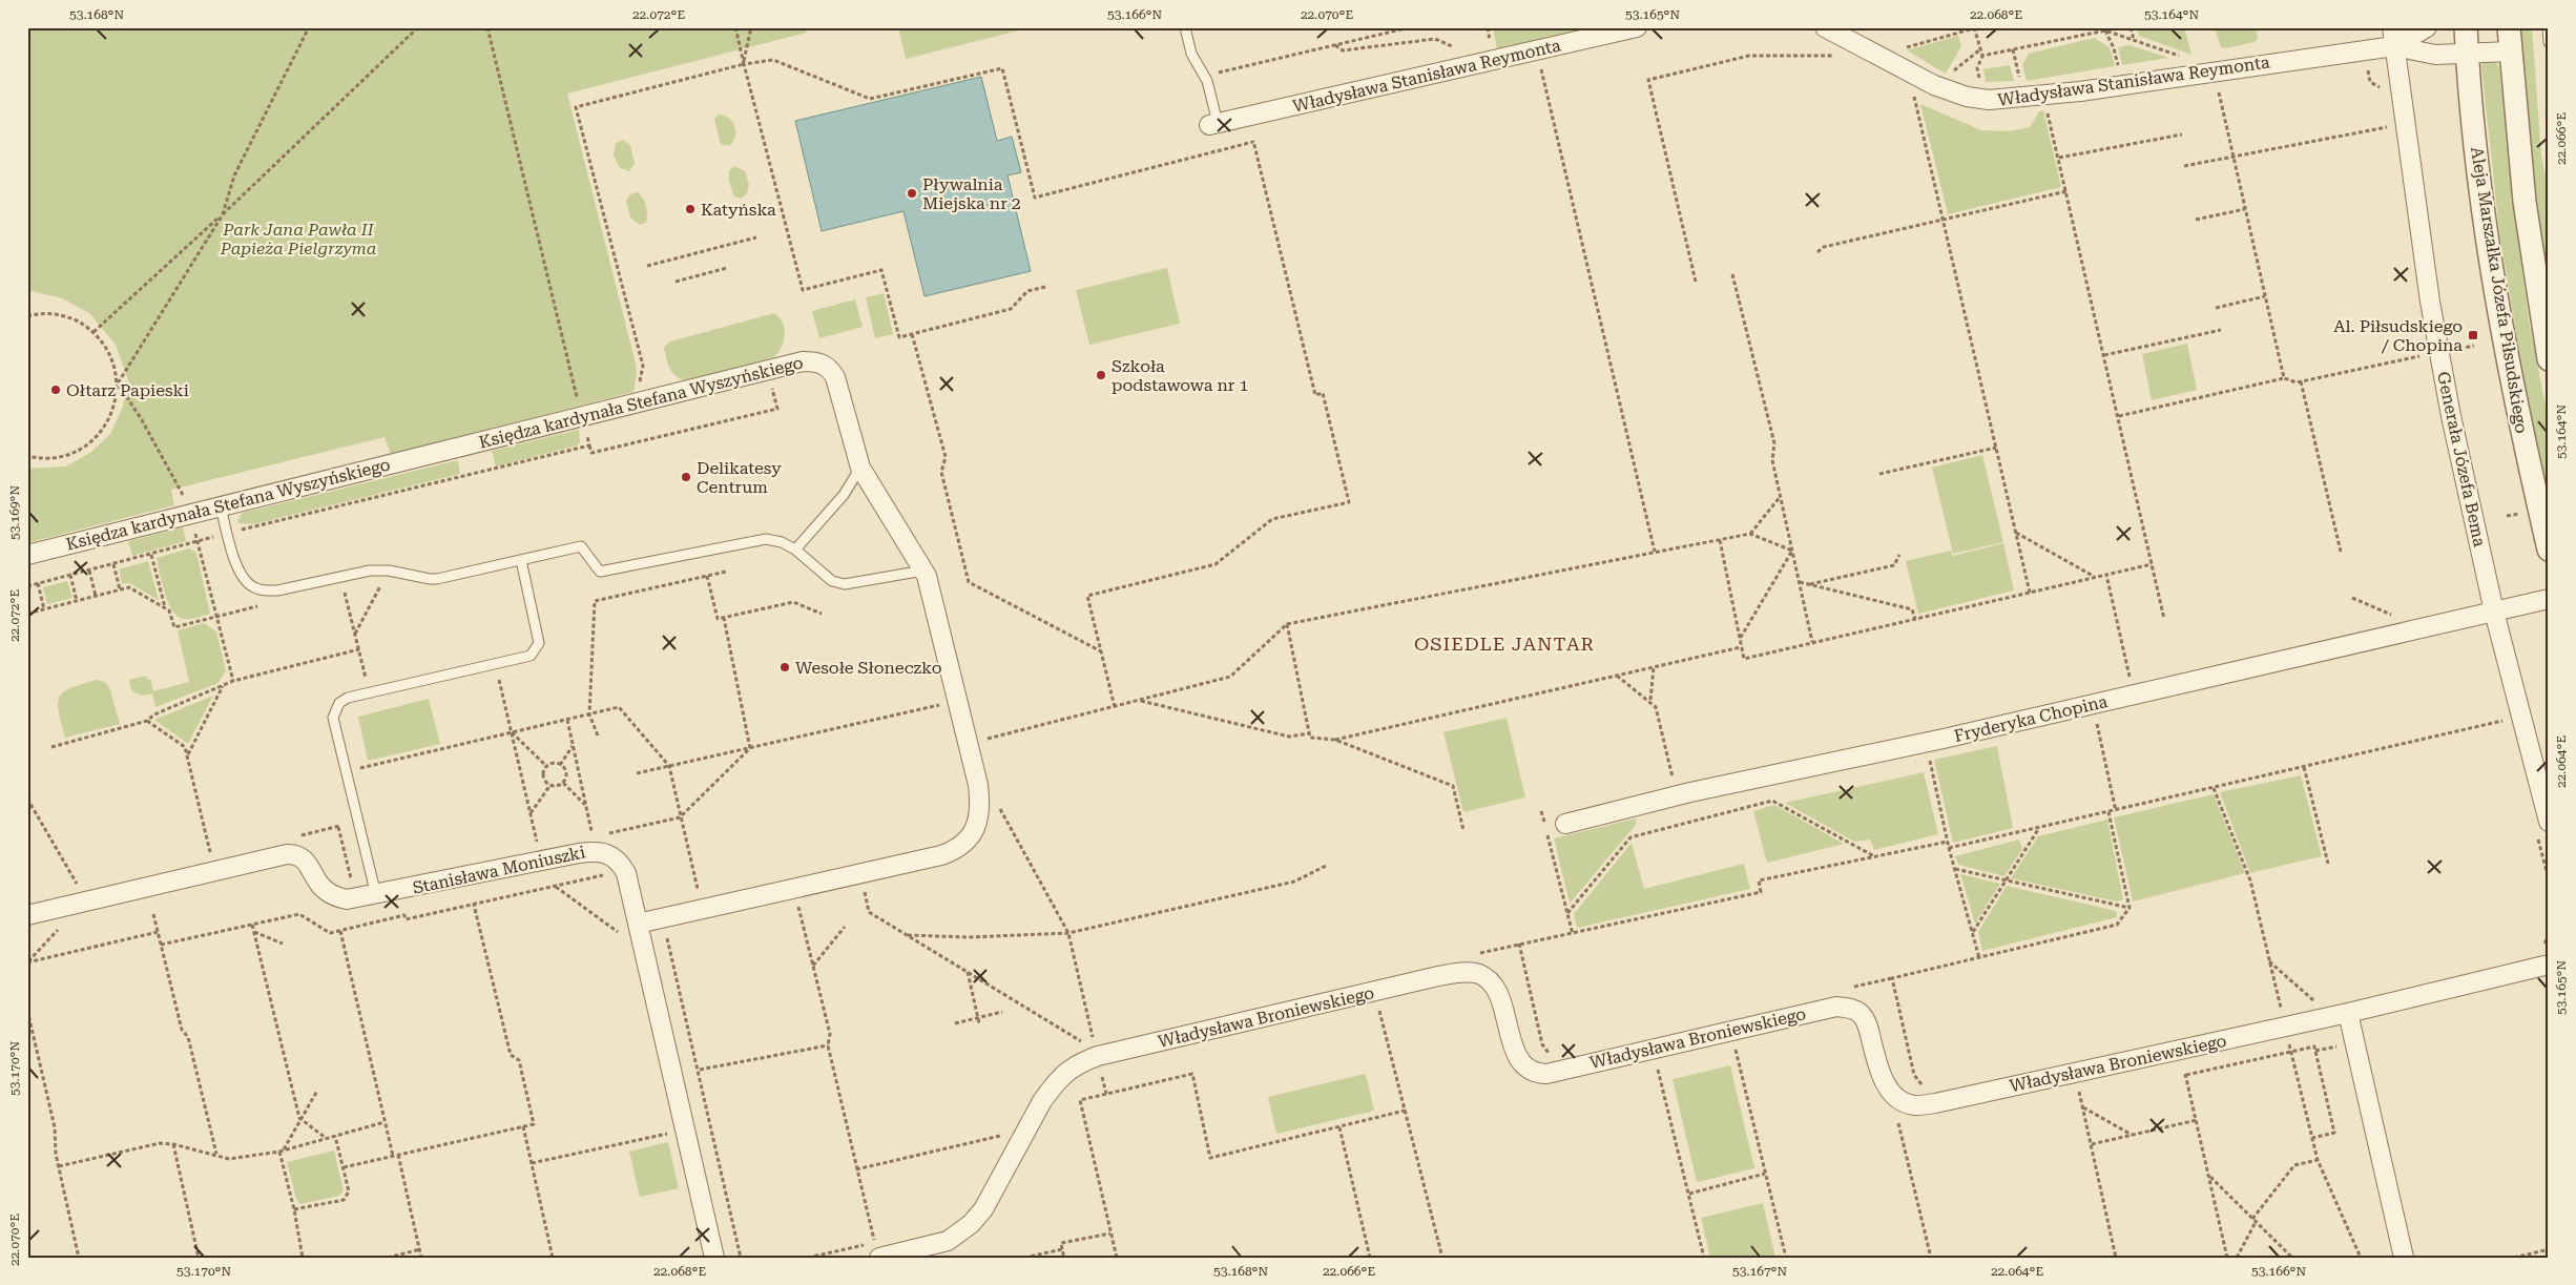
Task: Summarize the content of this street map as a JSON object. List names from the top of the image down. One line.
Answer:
{"streets":{"street":["Władysława Stanisława Reymonta","Aleja Marszałka Józefa Piłsudskiego","Księdza kardynała Stefana Wyszyńskiego","Generała Józefa Bema","Fryderyka Chopina","Stanisława Moniuszki","Władysława Broniewskiego"]},"crossings":[["Władysława Stanisława Reymonta","Aleja Marszałka Józefa Piłsudskiego"],["Władysława Stanisława Reymonta","Generała Józefa Bema"],["Księdza kardynała Stefana Wyszyńskiego","Stanisława Moniuszki"],["Generała Józefa Bema","Fryderyka Chopina"]],"districts":["OSIEDLE JANTAR"],"parks":["Park Jana Pawła II Papieża Pielgrzyma"],"places":{"other":["Pływalnia Miejska nr 2","Katyńska","Szkoła podstawowa nr 1","Ołtarz Papieski","Delikatesy Centrum","Wesołe Słoneczko"],"transit":["Al. Piłsudskiego / Chopina"]},"coordinates":["53.168°N","22.072°E","53.166°N","22.070°E","53.165°N","22.068°E","53.164°N","22.066°E","53.169°N","22.064°E","53.170°N","53.167°N"]}
